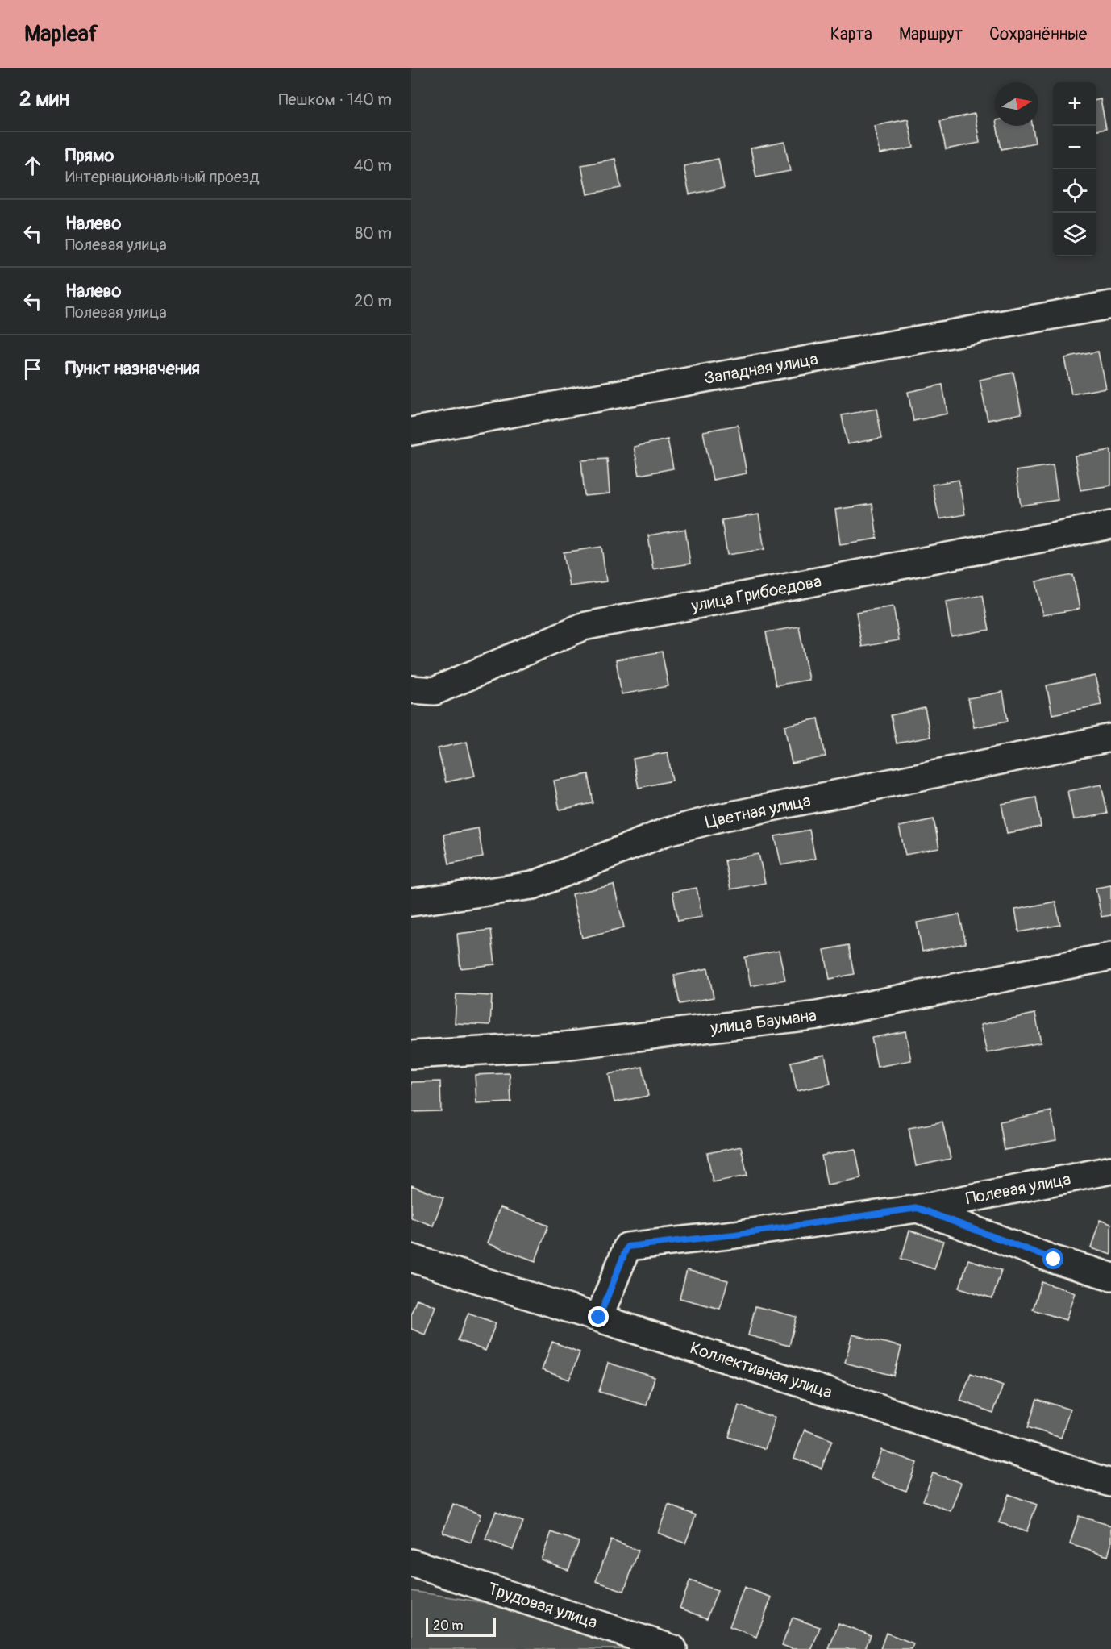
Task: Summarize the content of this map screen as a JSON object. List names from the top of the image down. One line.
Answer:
{"streets":{"street":["Западная улица","улица Грибоедова","Цветная улица","улица Баумана","Полевая улица","Коллективная улица","Трудовая улица"]},"crossings":[["Полевая улица","Коллективная улица"]],"scale_bar":"20 m","north":"right","page":{"header":"Mapleaf","nav":["Карта","Маршрут","Сохранённые"],"heading":["2 мин","Пешком · 140 m"],"map_buttons":["+","−"],"list":[["Прямо","Интернациональный проезд","40 m"],["Налево","Полевая улица","80 m"],["Налево","Полевая улица","20 m"],"Пункт назначения"],"scale":"20 m"}}
